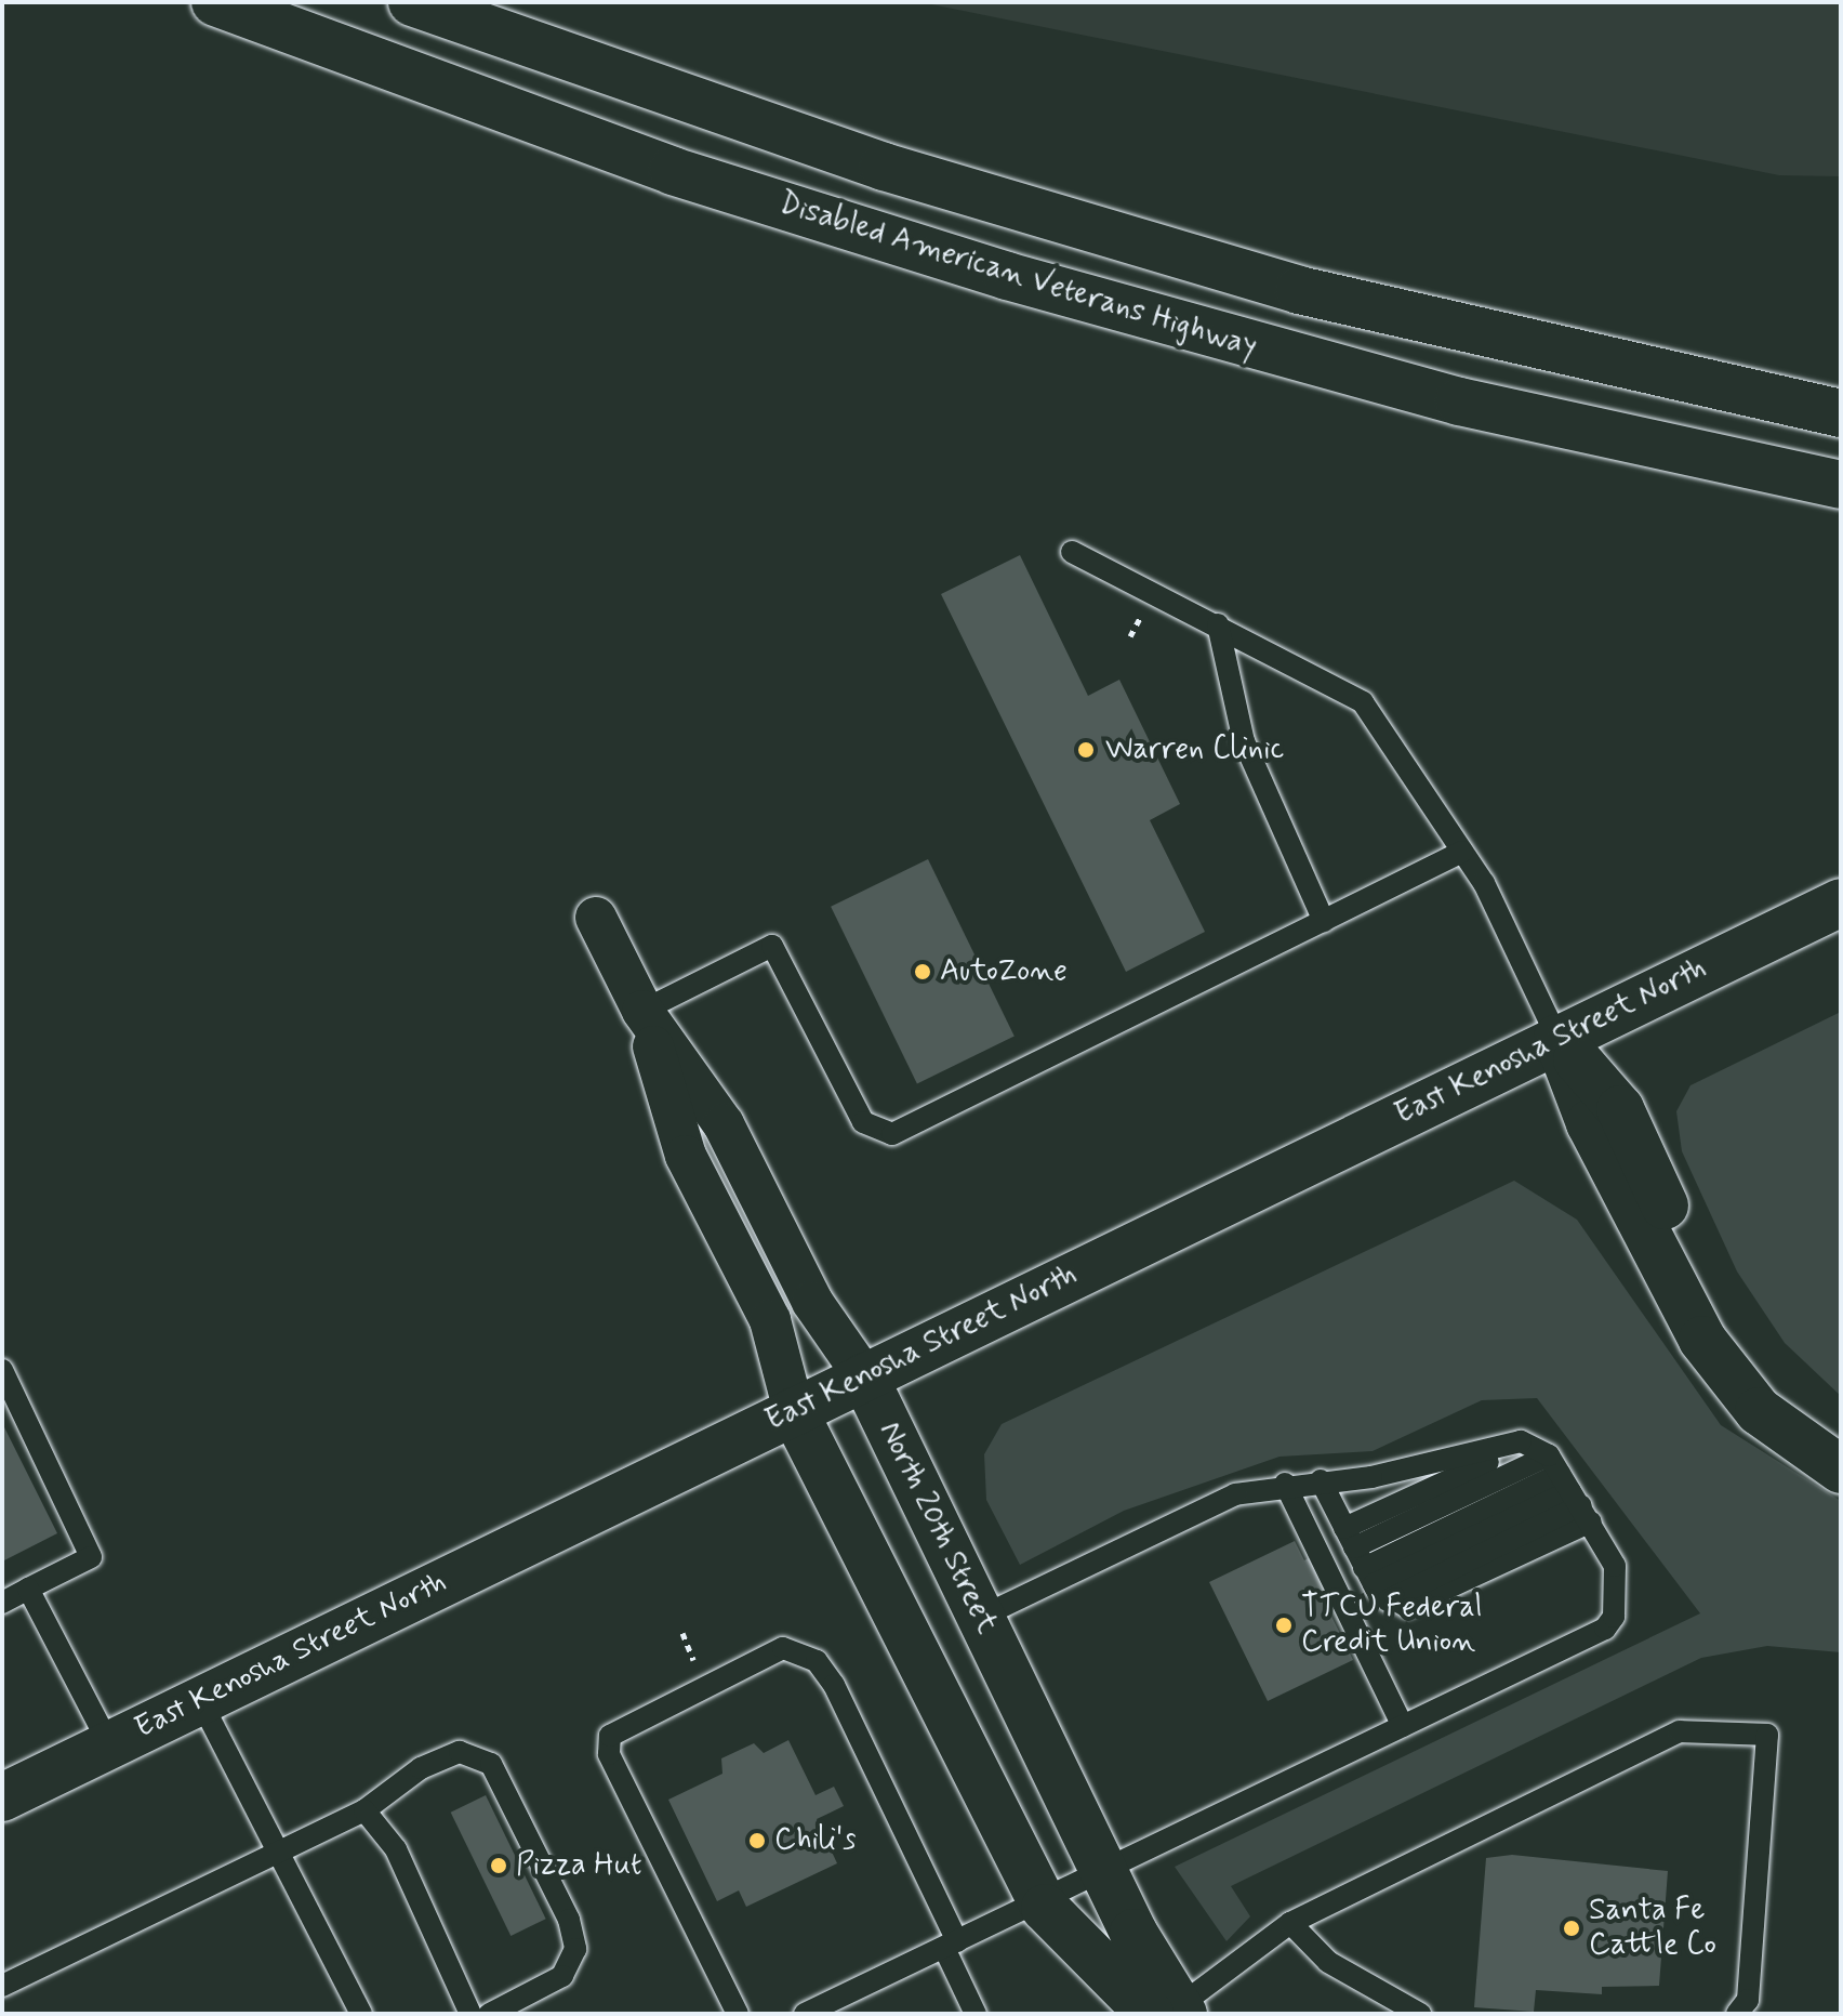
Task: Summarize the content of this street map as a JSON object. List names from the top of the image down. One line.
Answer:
{"streets":{"main road":["Disabled American Veterans Highway","East Kenosha Street North","North 20th Street"]},"crossings":[["East Kenosha Street North","North 20th Street"]],"places":["Warren Clinic","AutoZone","TTCU Federal Credit Union","Chili's","Pizza Hut","Santa Fe Cattle Co"]}
